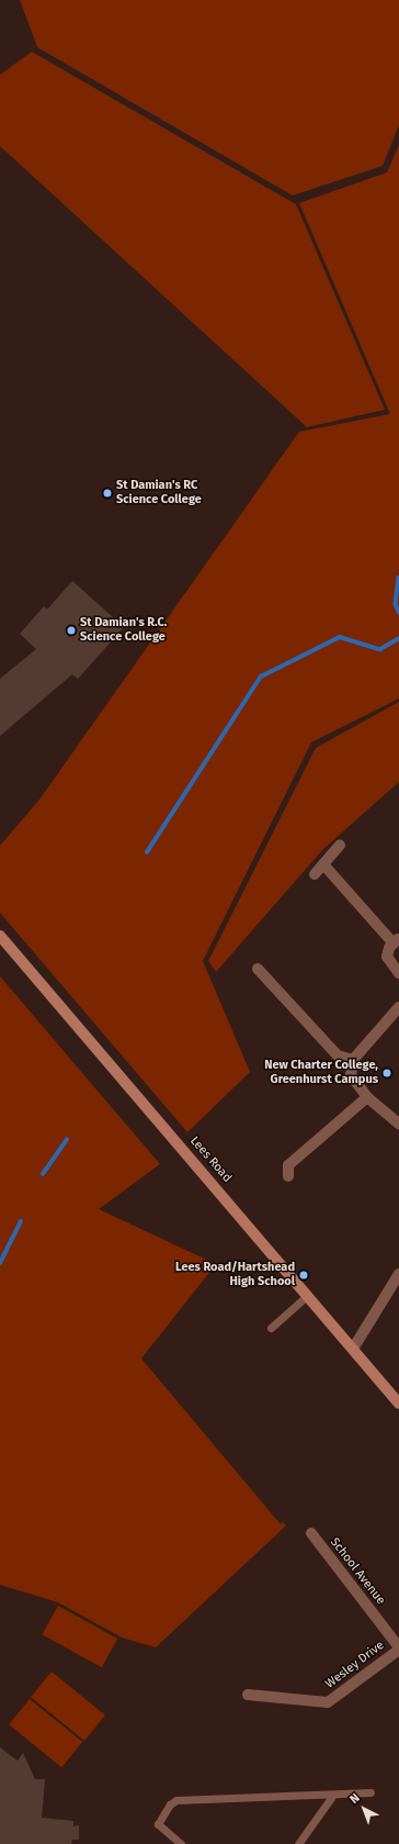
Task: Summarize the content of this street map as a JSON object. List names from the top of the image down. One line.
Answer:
{"streets":{"main road":["Lees Road"],"street":["School Avenue","Wesley Drive"]},"crossings":[["School Avenue","Wesley Drive"]],"places":["St Damian's RC Science College","St Damian's R.C. Science College","New Charter College, Greenhurst Campus","Lees Road/Hartshead High School"],"north":"top left"}
